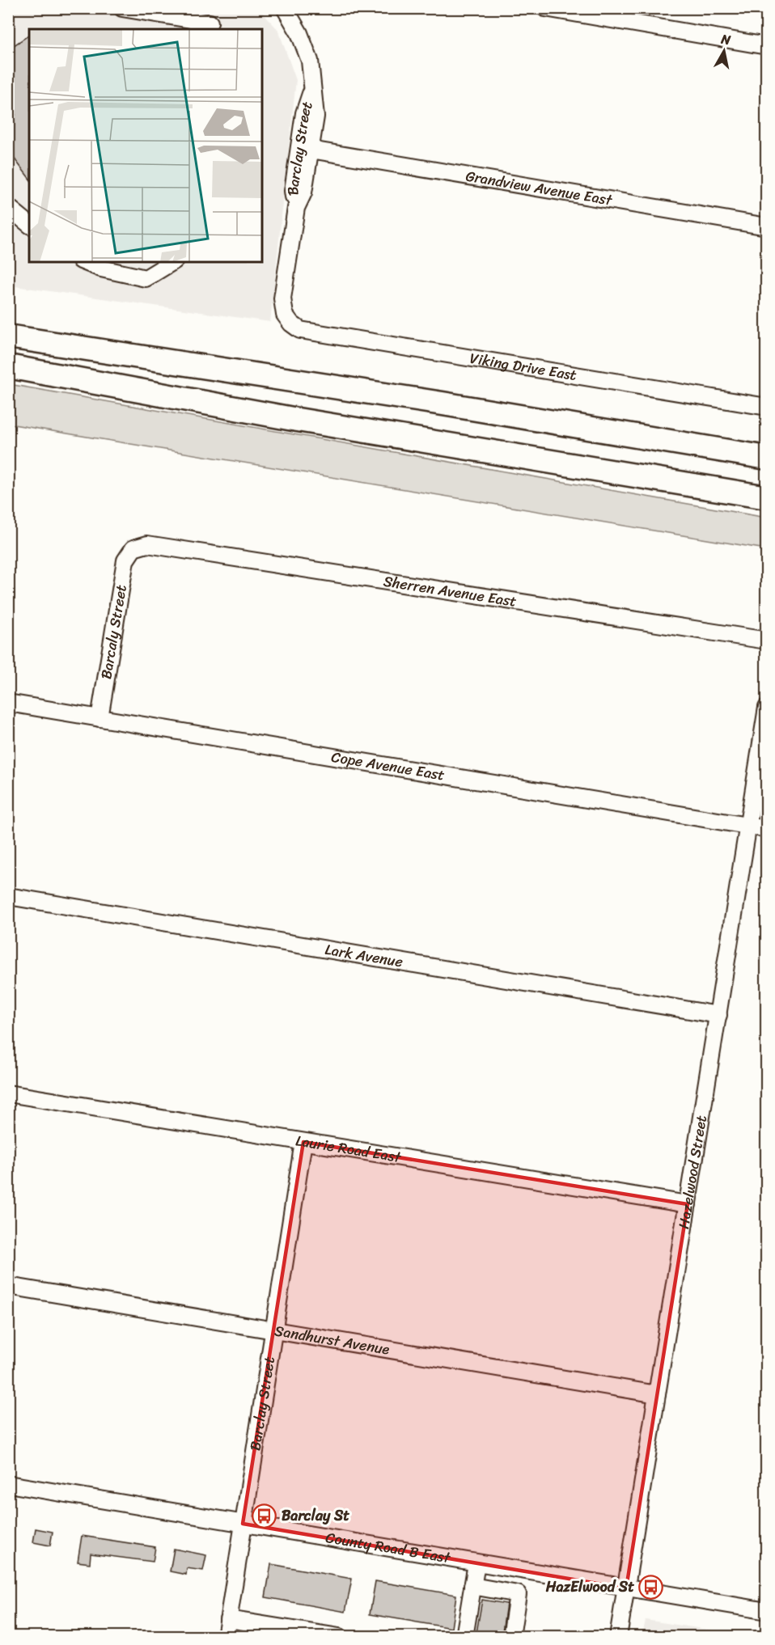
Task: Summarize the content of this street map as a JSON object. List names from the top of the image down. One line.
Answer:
{"streets":{"street":["Barclay Street","Grandview Avenue East","Viking Drive East","Sherren Avenue East","Barcaly Street","Cope Avenue East","Lark Avenue","Laurie Road East","Hazelwood Street","Sandhurst Avenue","County Road B East"]},"crossings":[["Barclay Street","Grandview Avenue East"],["Barclay Street","Viking Drive East"],["Barclay Street","Laurie Road East"],["Barclay Street","Sandhurst Avenue"],["Barclay Street","County Road B East"],["Sherren Avenue East","Barcaly Street"],["Barcaly Street","Cope Avenue East"],["Cope Avenue East","Hazelwood Street"],["Lark Avenue","Hazelwood Street"],["Laurie Road East","Hazelwood Street"],["Hazelwood Street","Sandhurst Avenue"],["Hazelwood Street","County Road B East"]],"places":{"bus stop":["Barclay St","HazElwood St"]},"north":"top"}
